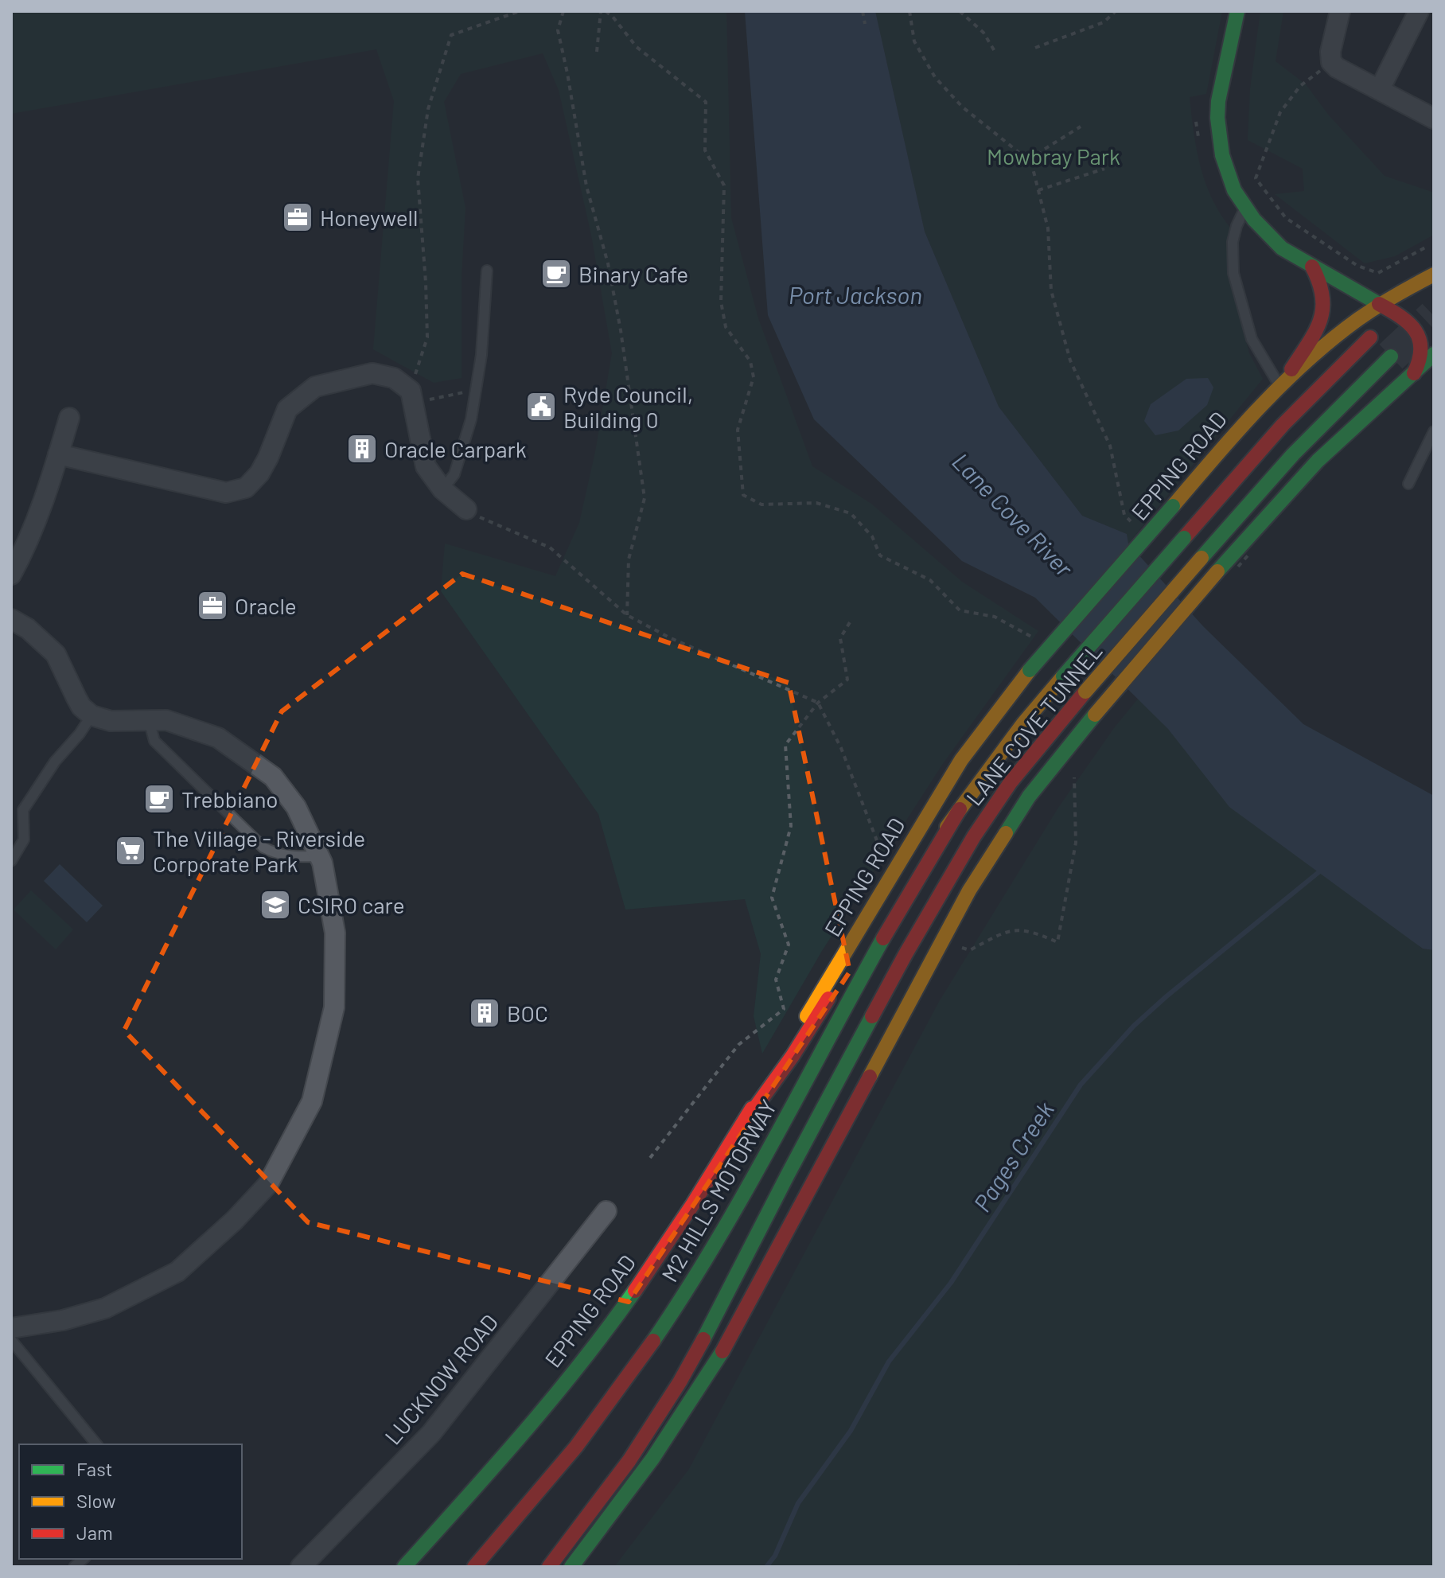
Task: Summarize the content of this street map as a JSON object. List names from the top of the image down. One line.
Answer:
{"streets":{"main road":["EPPING ROAD","LANE COVE TUNNEL","M2 HILLS MOTORWAY"],"street":["LUCKNOW ROAD"]},"crossings":[["LANE COVE TUNNEL","M2 HILLS MOTORWAY"]],"water":["Port Jackson","Lane Cove River","Pages Creek"],"parks":["Mowbray Park"],"places":{"office":["Honeywell","Oracle"],"cafe":["Binary Cafe","Trebbiano"],"public building":["Ryde Council, Building 0"],"building":["Oracle Carpark","BOC"],"supermarket":["The Village - Riverside Corporate Park"],"school or university":["CSIRO care"]},"legend":["Fast","Slow","Jam"]}
